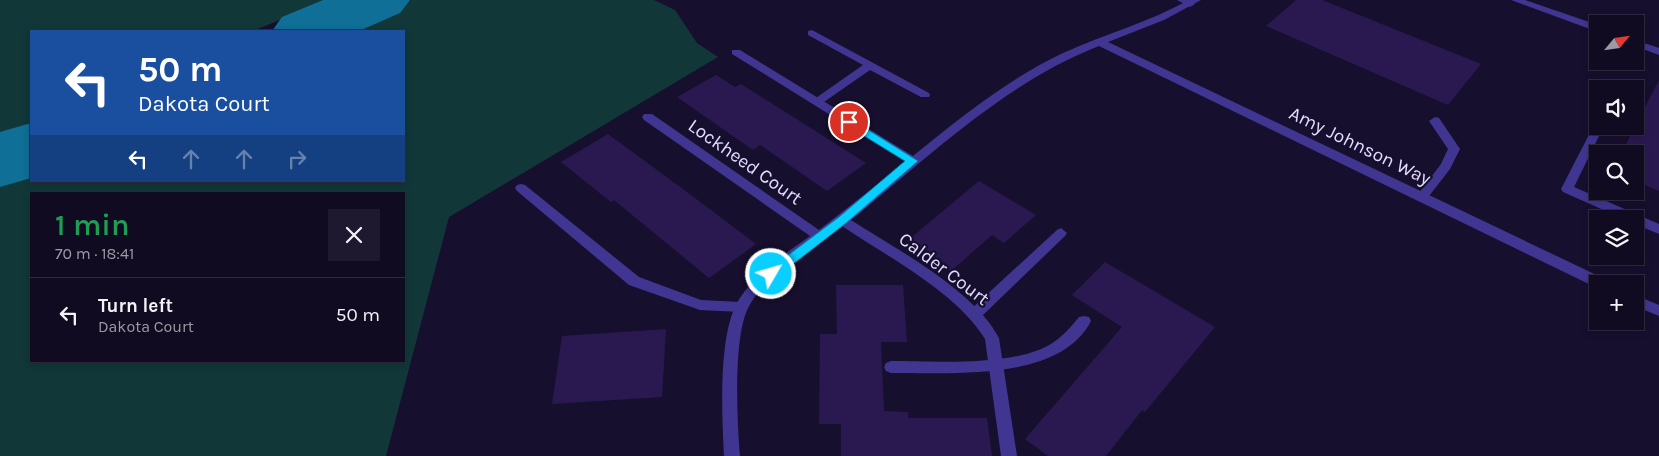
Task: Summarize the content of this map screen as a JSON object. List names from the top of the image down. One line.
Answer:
{"streets":{"street":["Amy Johnson Way","Lockheed Court","Calder Court"]},"north":"top right","page":{"map_buttons":"+","turn":["50 m","Dakota Court"],"heading":["1 min","70 m · 18:41"],"list":[{"name":"Turn left","note":"Dakota Court","value":"50 m"}]}}
